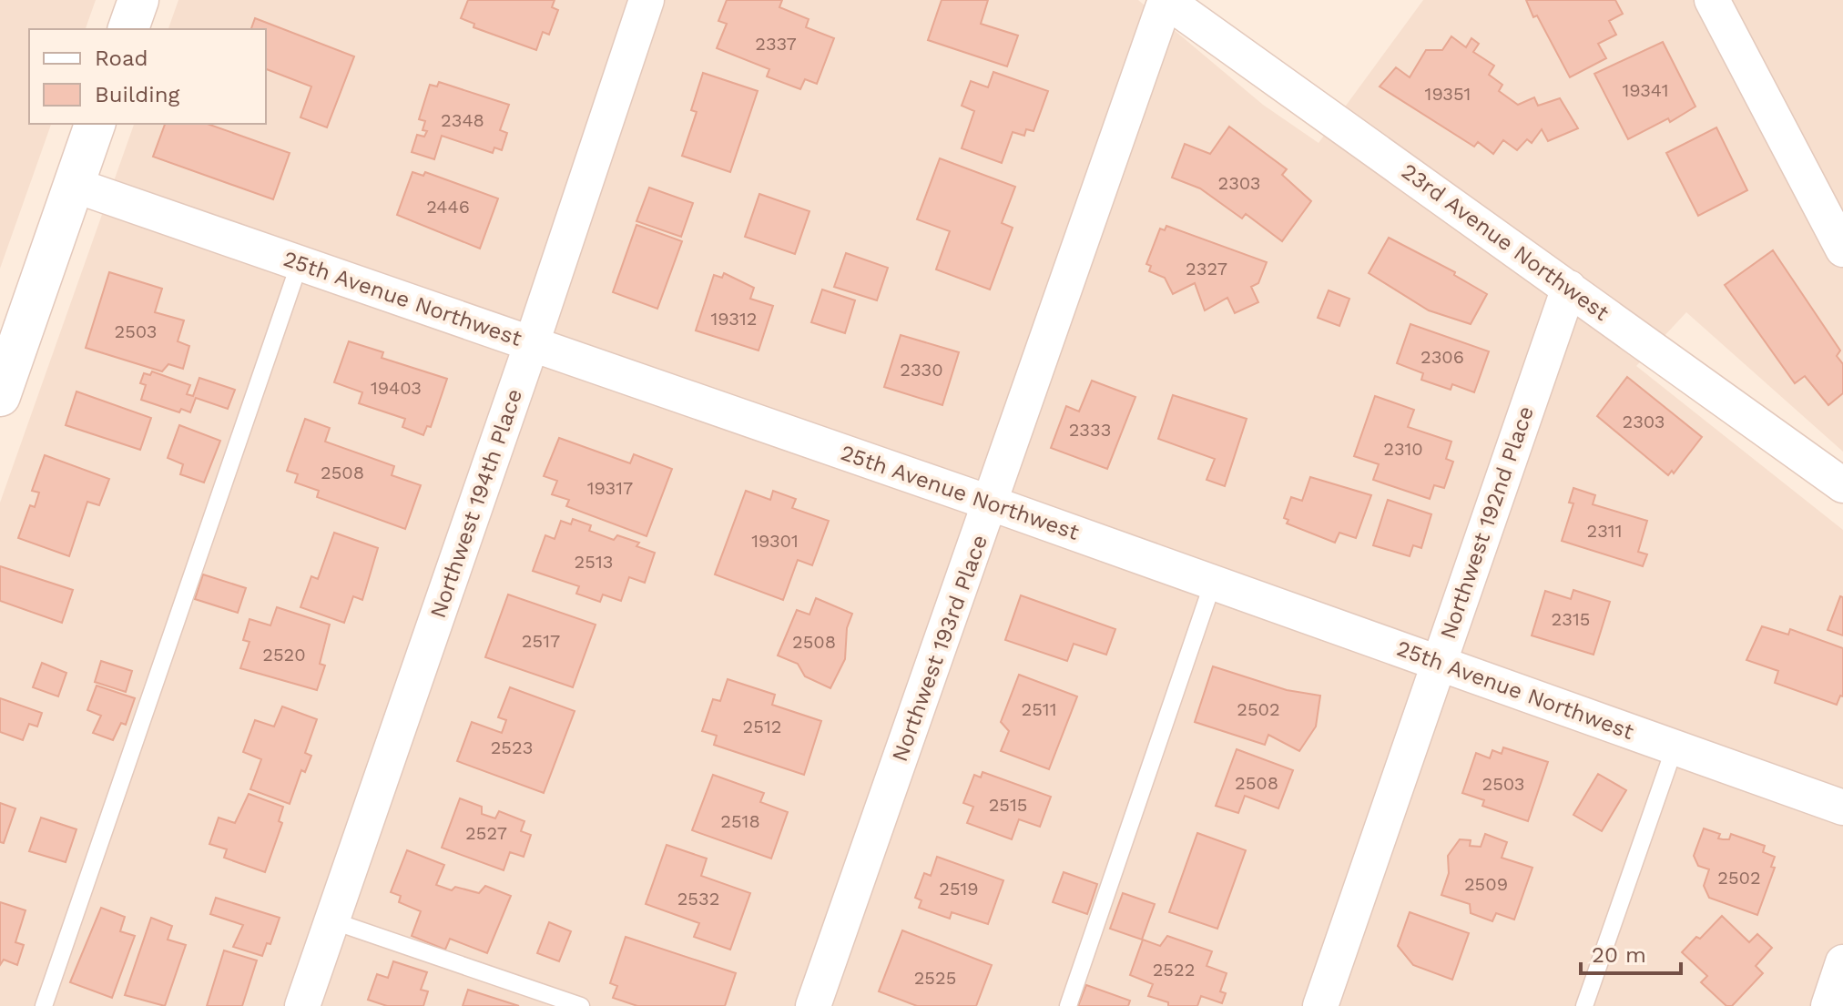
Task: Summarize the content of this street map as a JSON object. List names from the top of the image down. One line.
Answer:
{"streets":{"street":["23rd Avenue Northwest","25th Avenue Northwest","Northwest 194th Place","Northwest 192nd Place","Northwest 193rd Place"]},"crossings":[["23rd Avenue Northwest","Northwest 192nd Place"],["23rd Avenue Northwest","Northwest 193rd Place"],["25th Avenue Northwest","Northwest 194th Place"],["25th Avenue Northwest","Northwest 192nd Place"],["25th Avenue Northwest","Northwest 193rd Place"]],"house_numbers":["2337","19341","19351","2348","2303","2446","2327","19312","2503","2306","2330","19403","2303","2333","2310","2508","19317","2311","19301","2513","2315","2517","2508","2520","2511","2502","2512","2523","2508","2503","2515","2518","2527","2502","2509","2519","2532","2522","2525"],"legend":["Road","Building"],"scale_bar":"20 m"}
